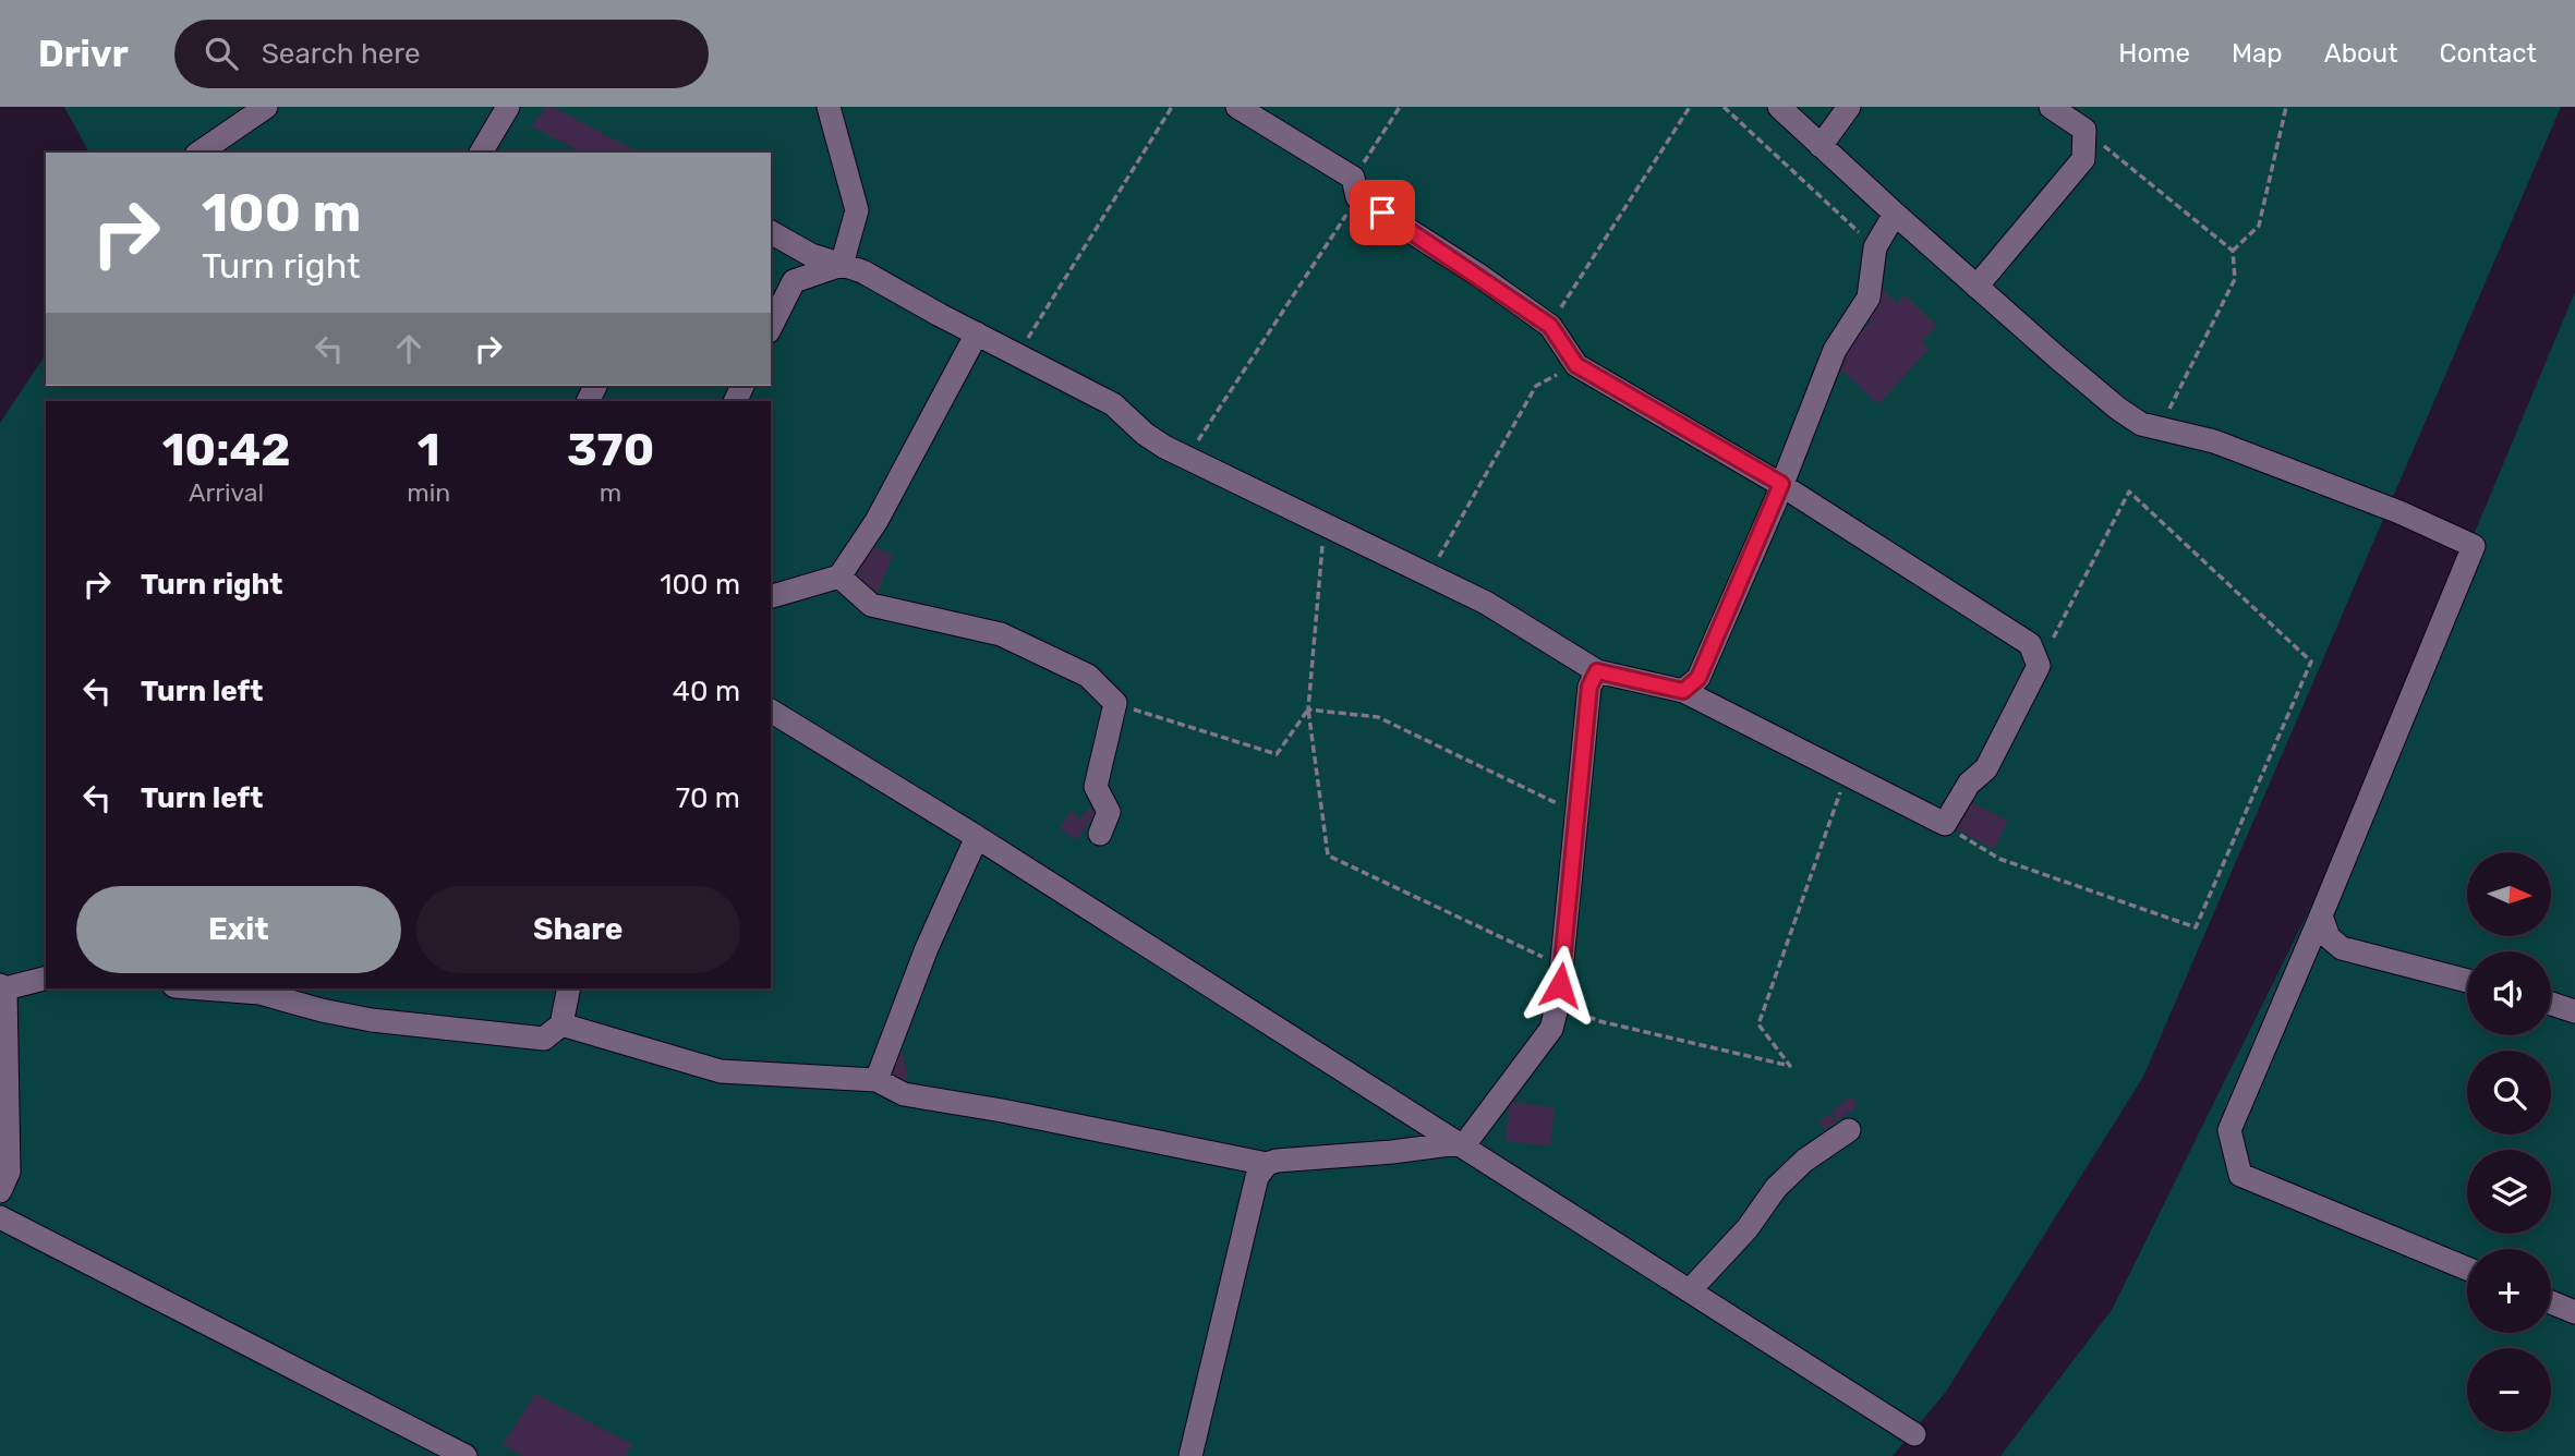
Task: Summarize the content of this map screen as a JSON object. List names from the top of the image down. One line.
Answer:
{"north":"right","page":{"header":"Drivr","search":"Search here","nav":["Home","Map","About","Contact"],"turn":["100 m","Turn right"],"eta":["10:42","Arrival","1","min","370","m"],"list":[{"name":"Turn right","value":"100 m"},{"name":"Turn left","value":"40 m"},{"name":"Turn left","value":"70 m"}],"map_buttons":["+","−"],"buttons":["Exit","Share"]}}
